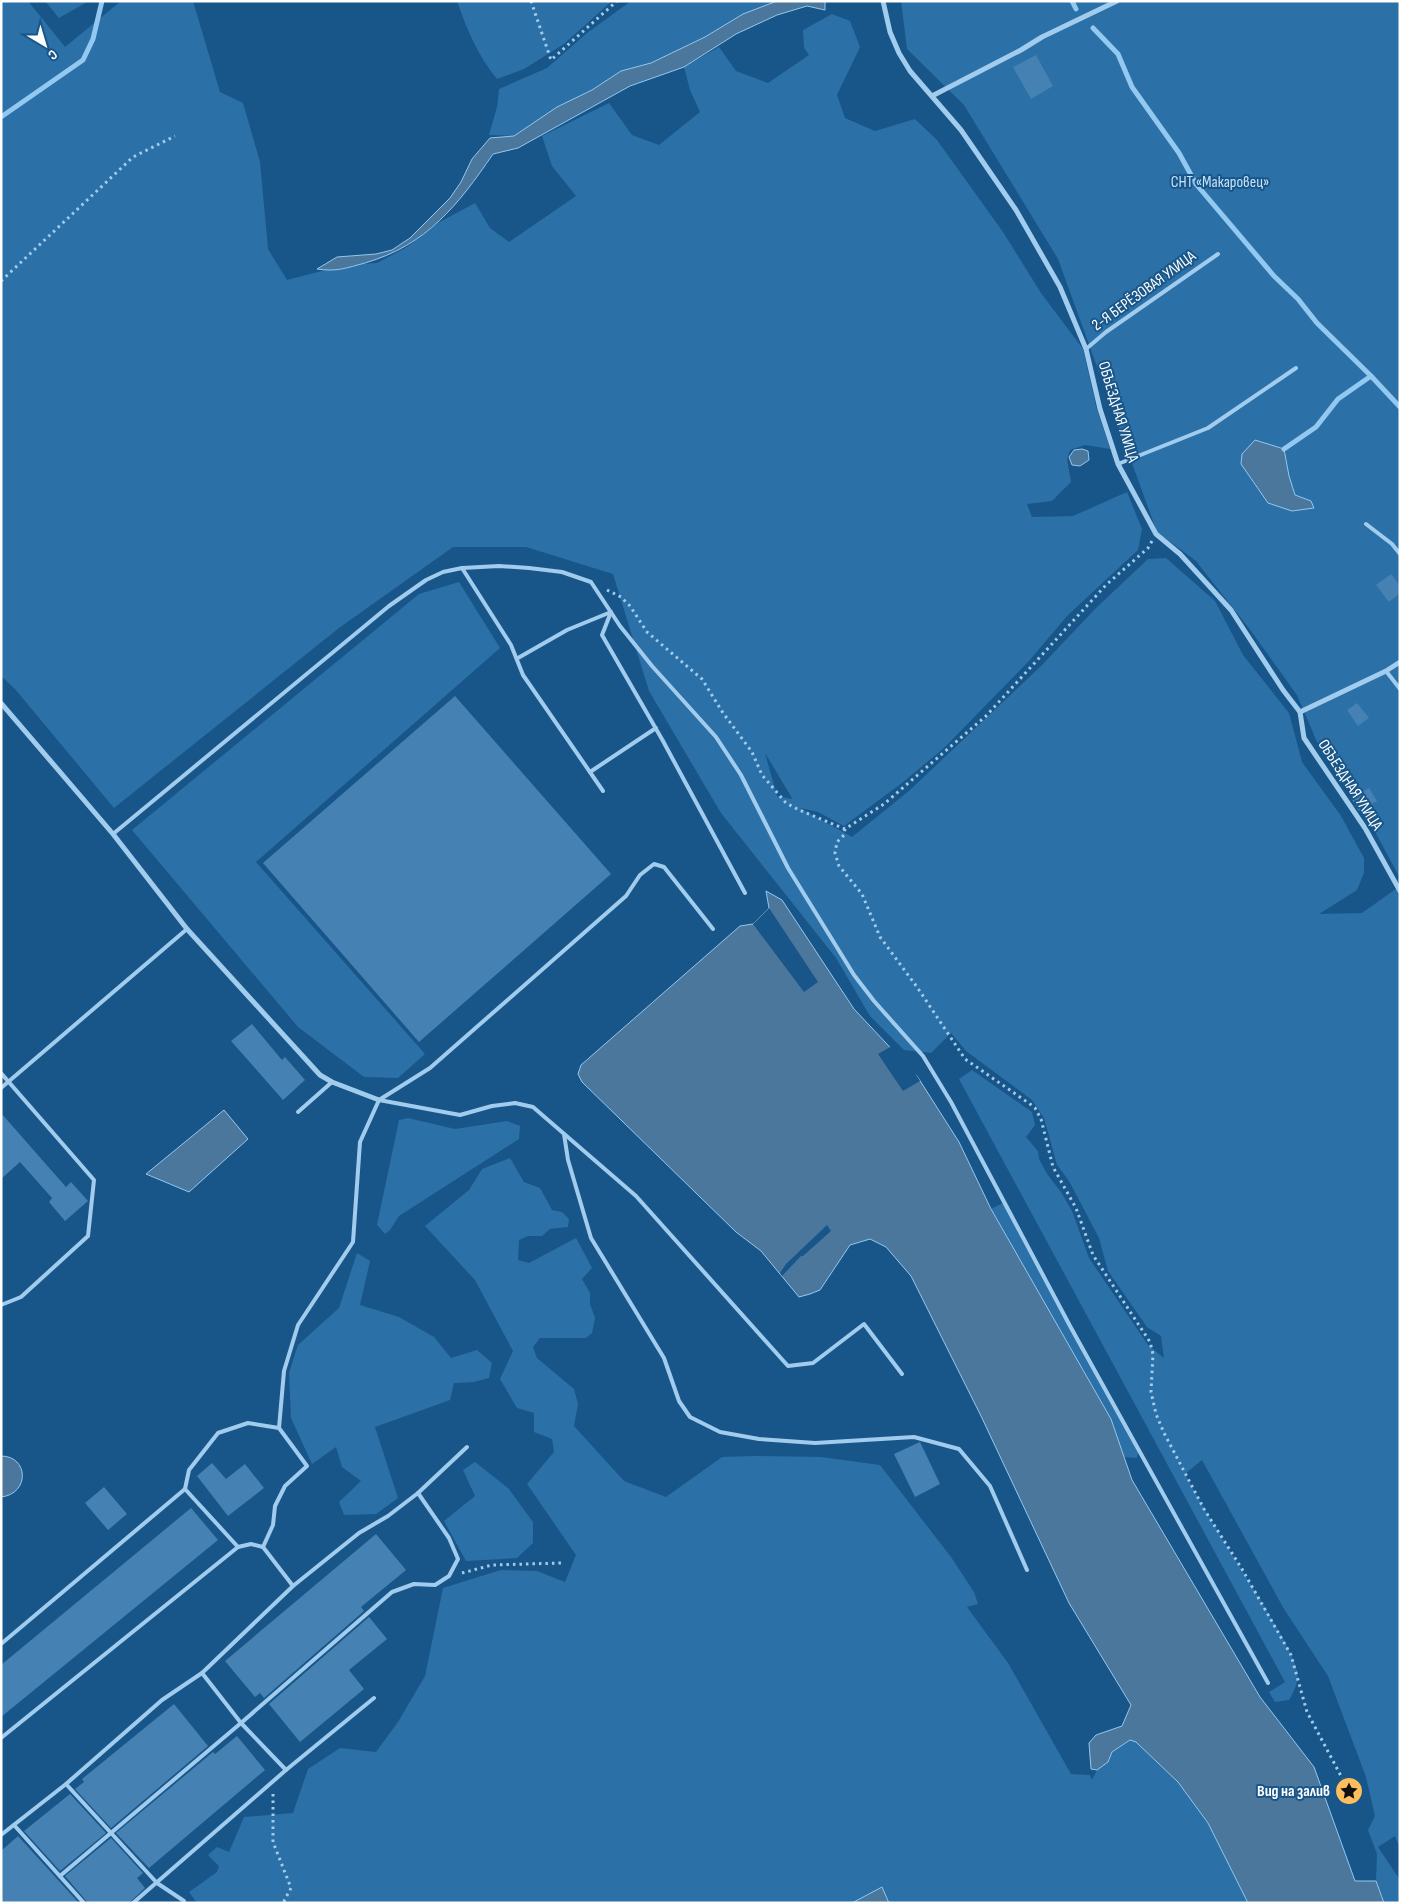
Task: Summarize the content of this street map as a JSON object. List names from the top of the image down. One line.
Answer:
{"streets":{"street":["ОБЪЕЗДНАЯ УЛИЦА"],"lane":["2-Я БЕРЁЗОВАЯ УЛИЦА"]},"crossings":[["2-Я БЕРЁЗОВАЯ УЛИЦА","ОБЪЕЗДНАЯ УЛИЦА"]],"parks":["СНТ «Макаровец»"],"places":{"place":["Вид на залив"]},"north":"bottom right"}
